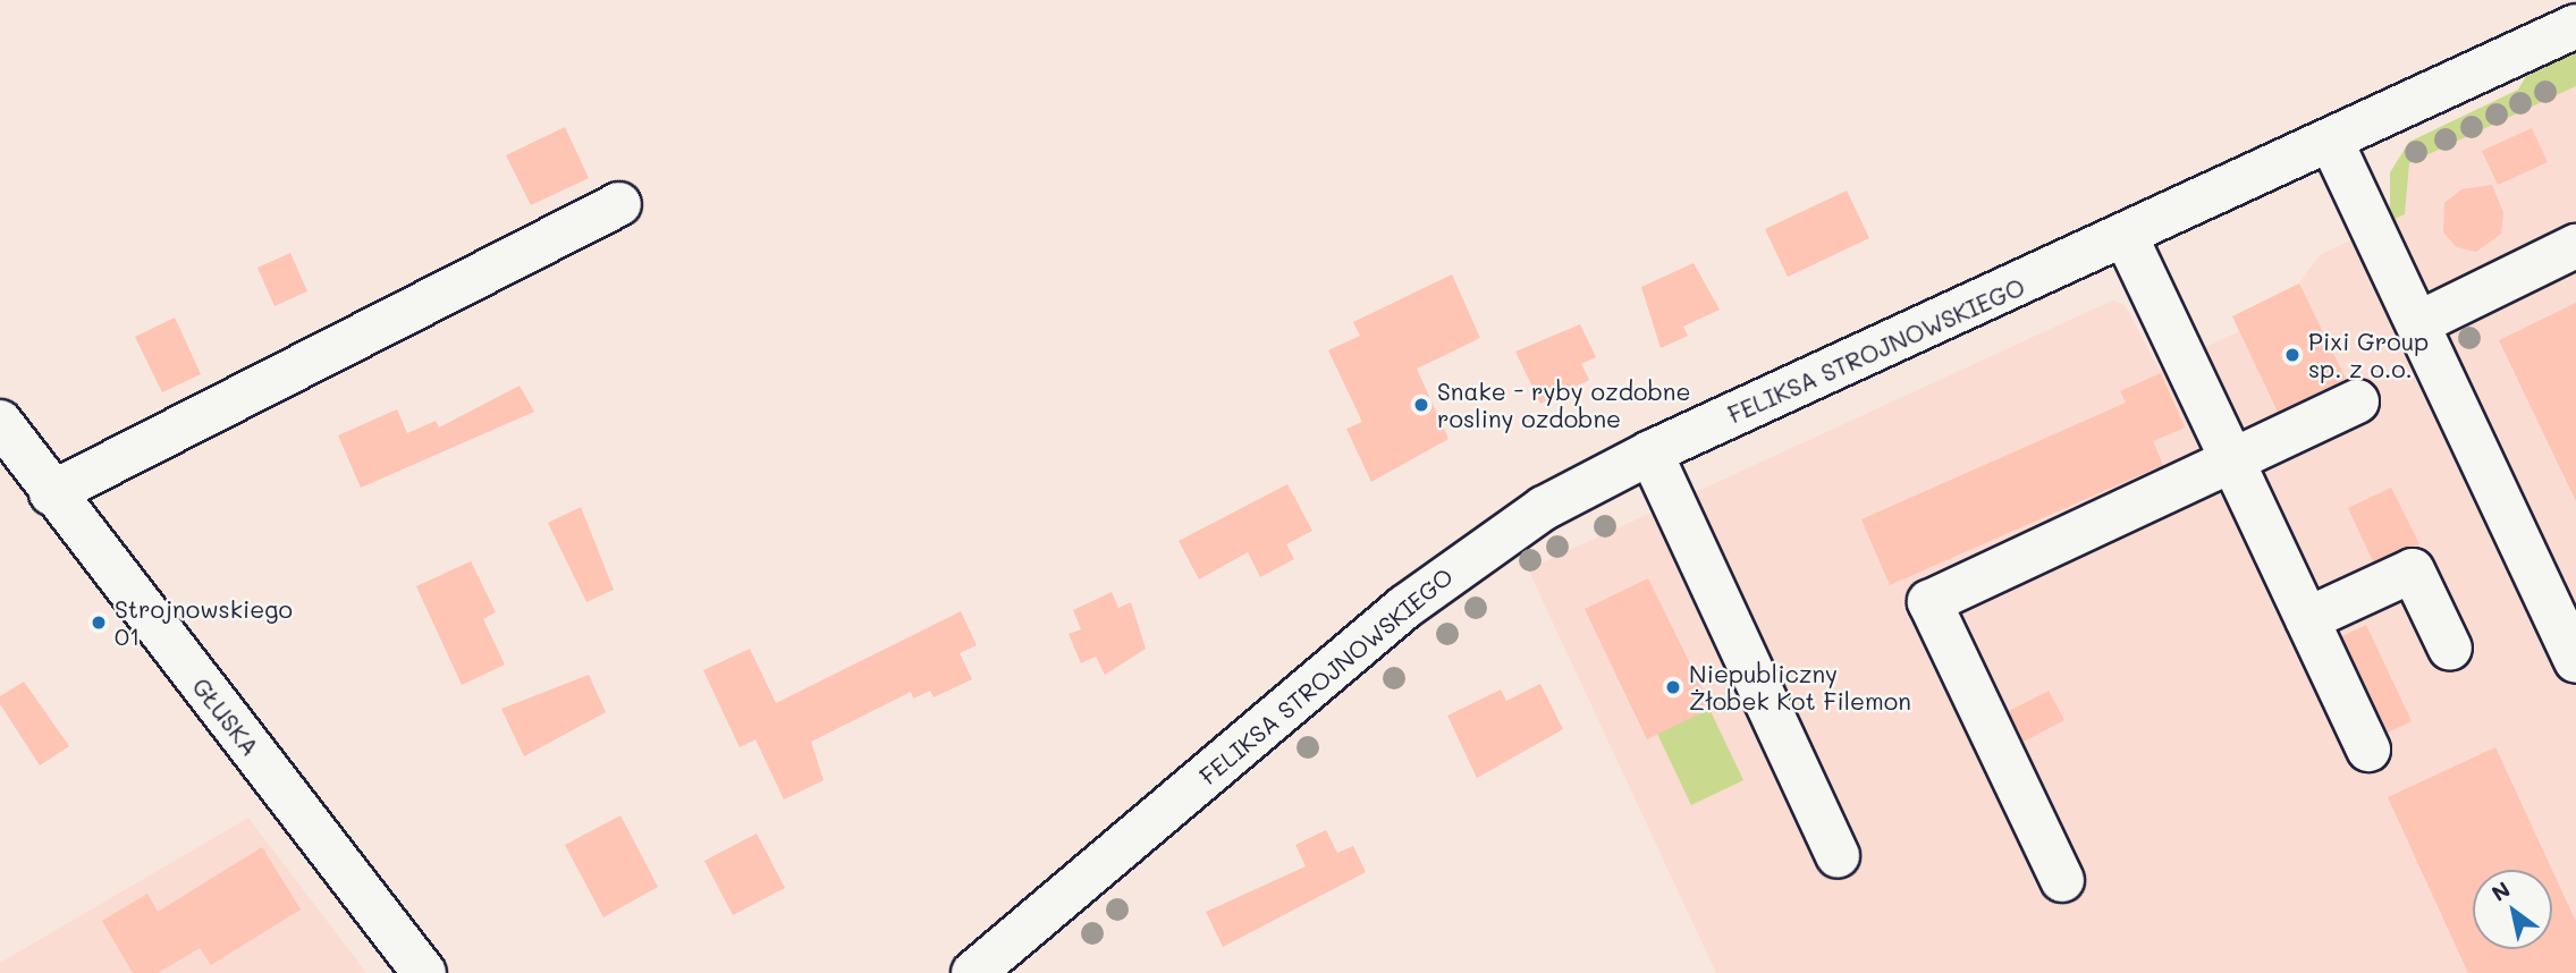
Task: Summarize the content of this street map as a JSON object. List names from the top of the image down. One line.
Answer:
{"streets":{"street":["FELIKSA STROJNOWSKIEGO","GŁUSKA"]},"places":["Pixi Group sp. z o.o.","Snake - ryby ozdobne rosliny ozdobne","Strojnowskiego 01","Niepubliczny Żłobek Kot Filemon"],"north":"top left"}
